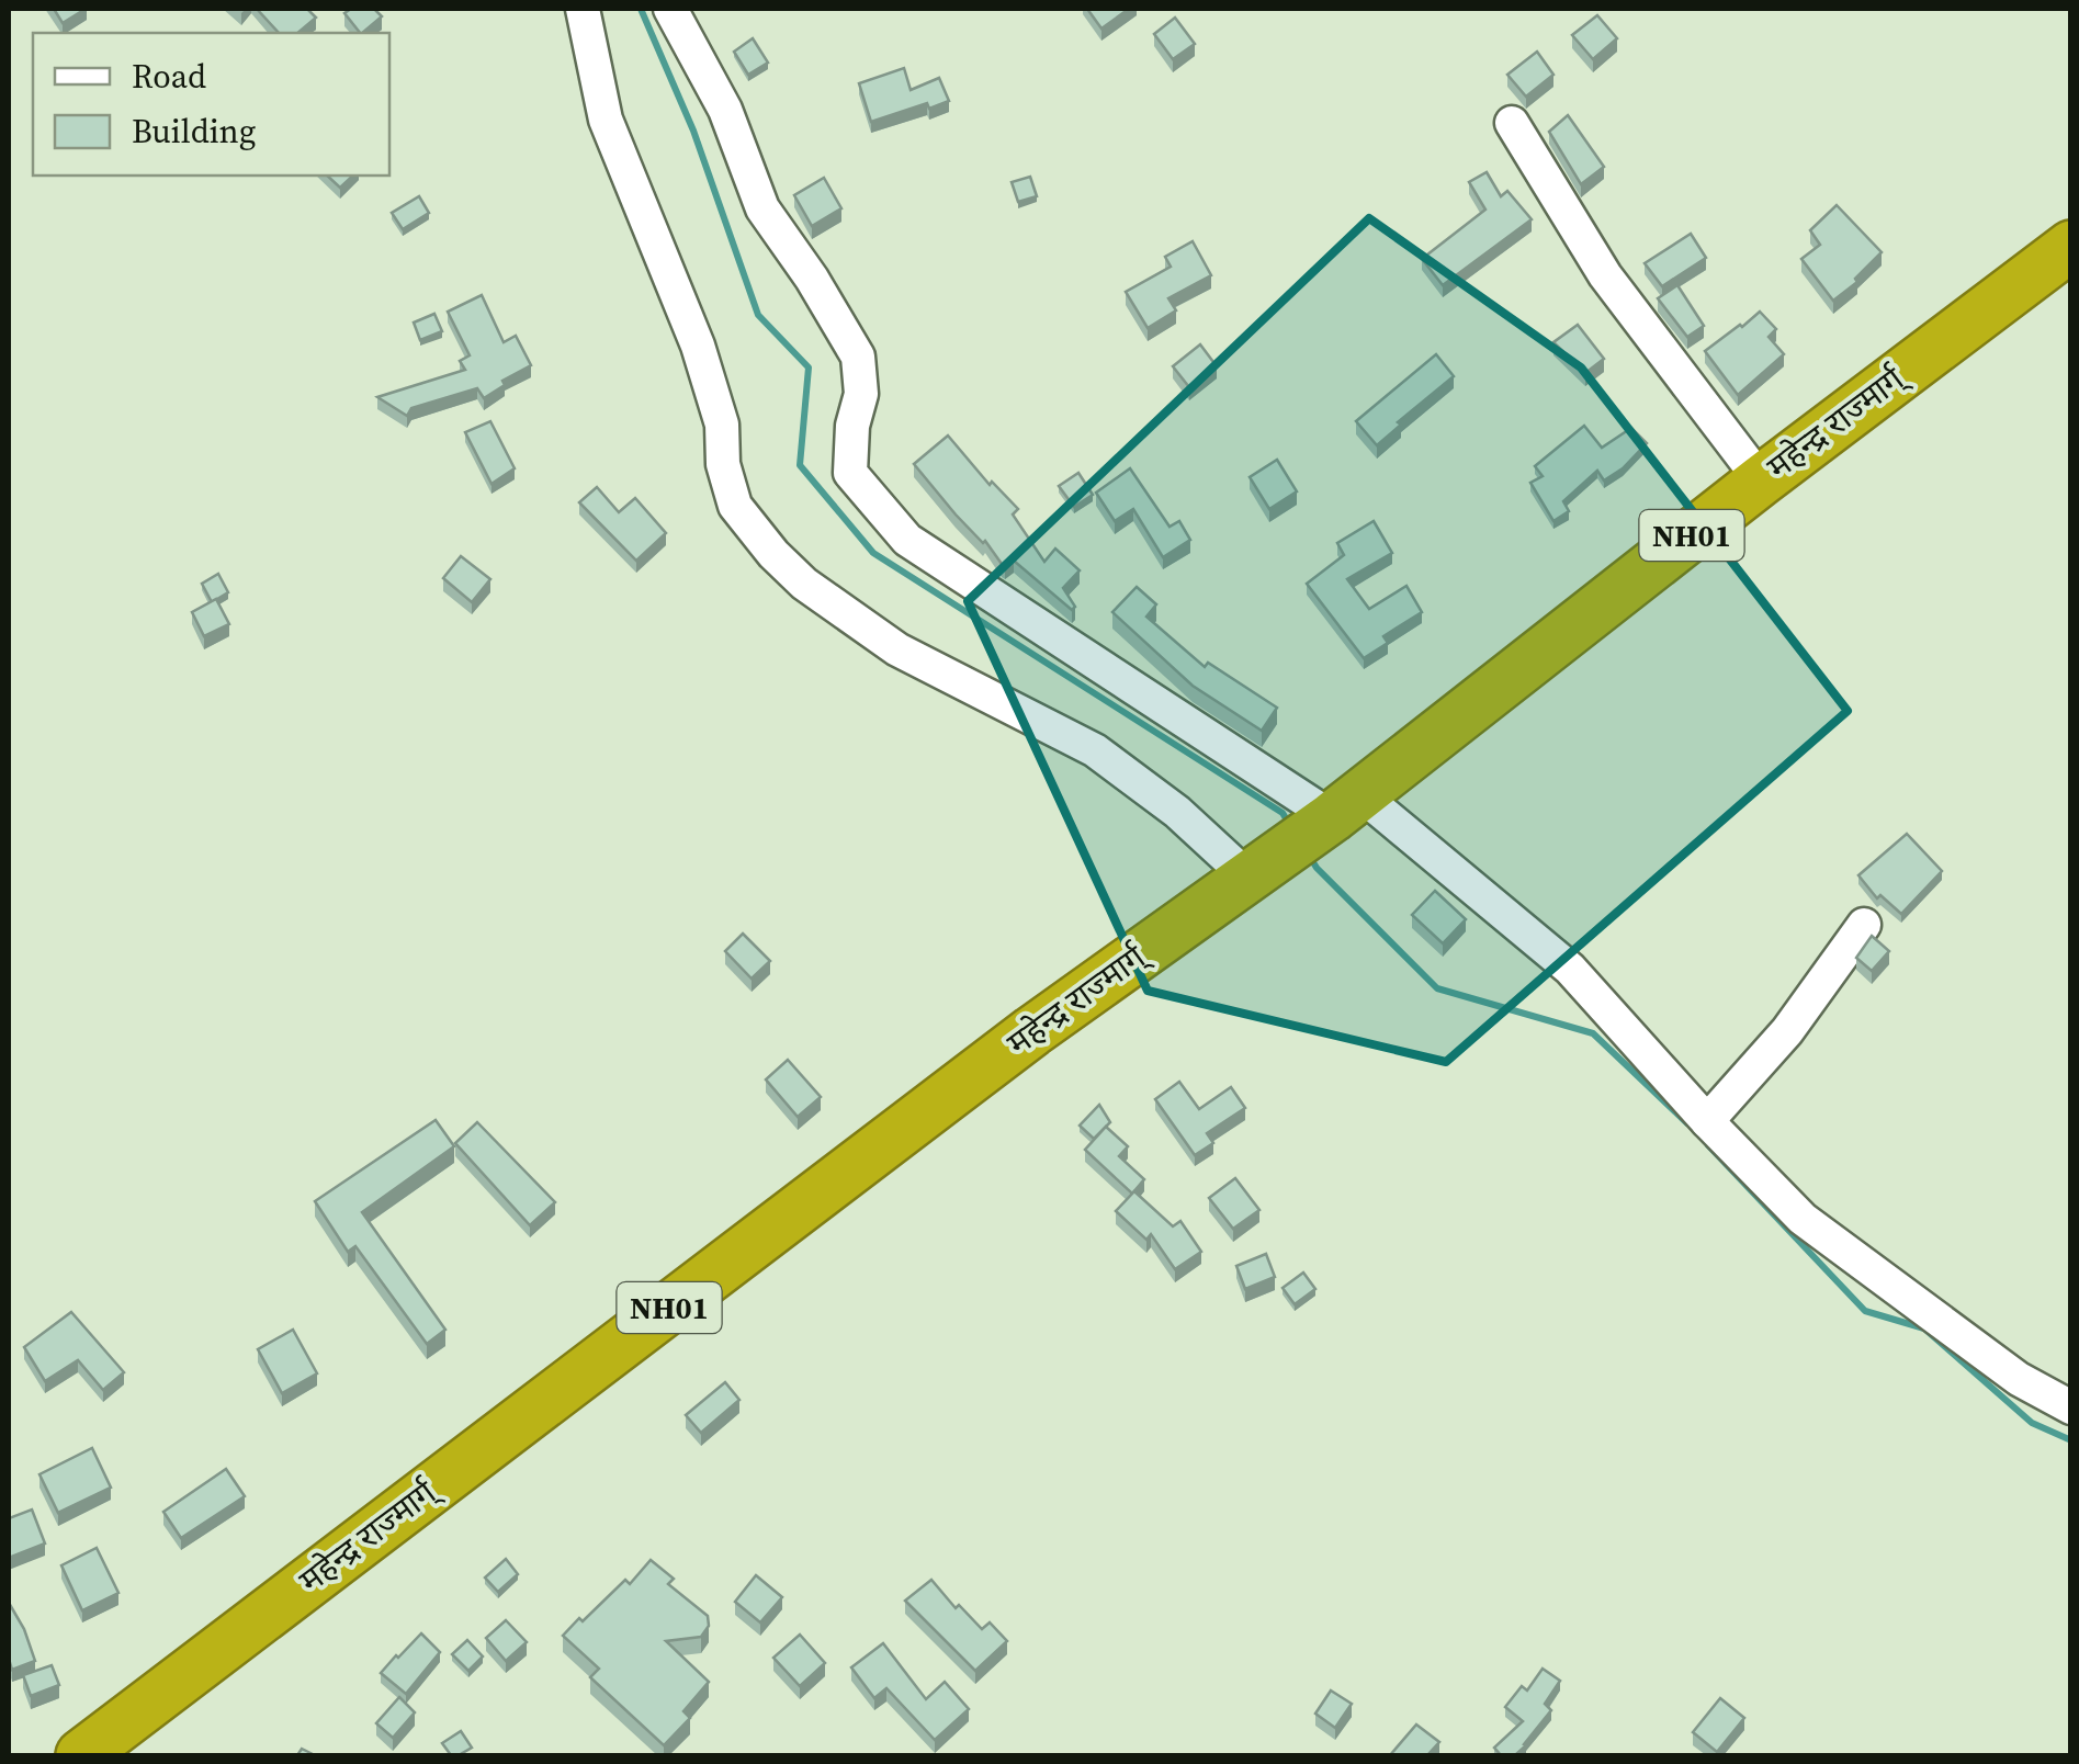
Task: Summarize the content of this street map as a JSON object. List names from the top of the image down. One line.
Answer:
{"streets":{"highway":["महेन्द्र राज्मार्ग्","NH01"]},"legend":["Road","Building"]}
